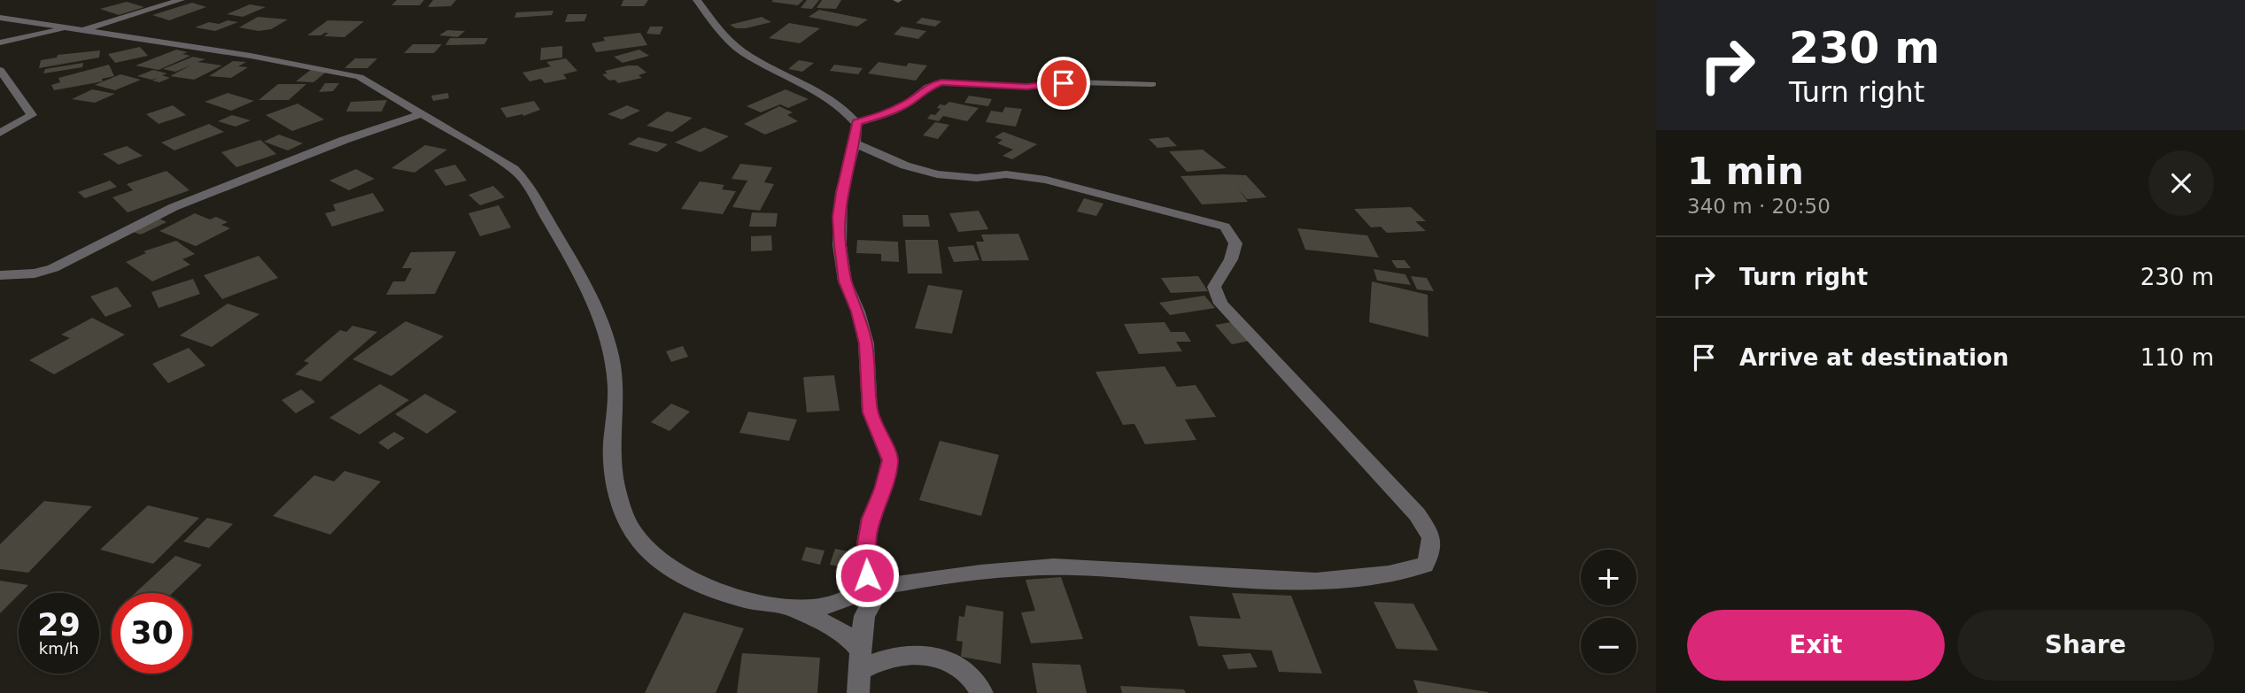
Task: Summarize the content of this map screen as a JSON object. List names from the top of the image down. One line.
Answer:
{"page":{"turn":["230 m","Turn right"],"heading":["1 min","340 m · 20:50"],"list":[{"name":"Turn right","value":"230 m"},{"name":"Arrive at destination","value":"110 m"}],"map_buttons":["+","−"],"speed":"29 km/h","limit":"30","buttons":["Exit","Share"]}}
